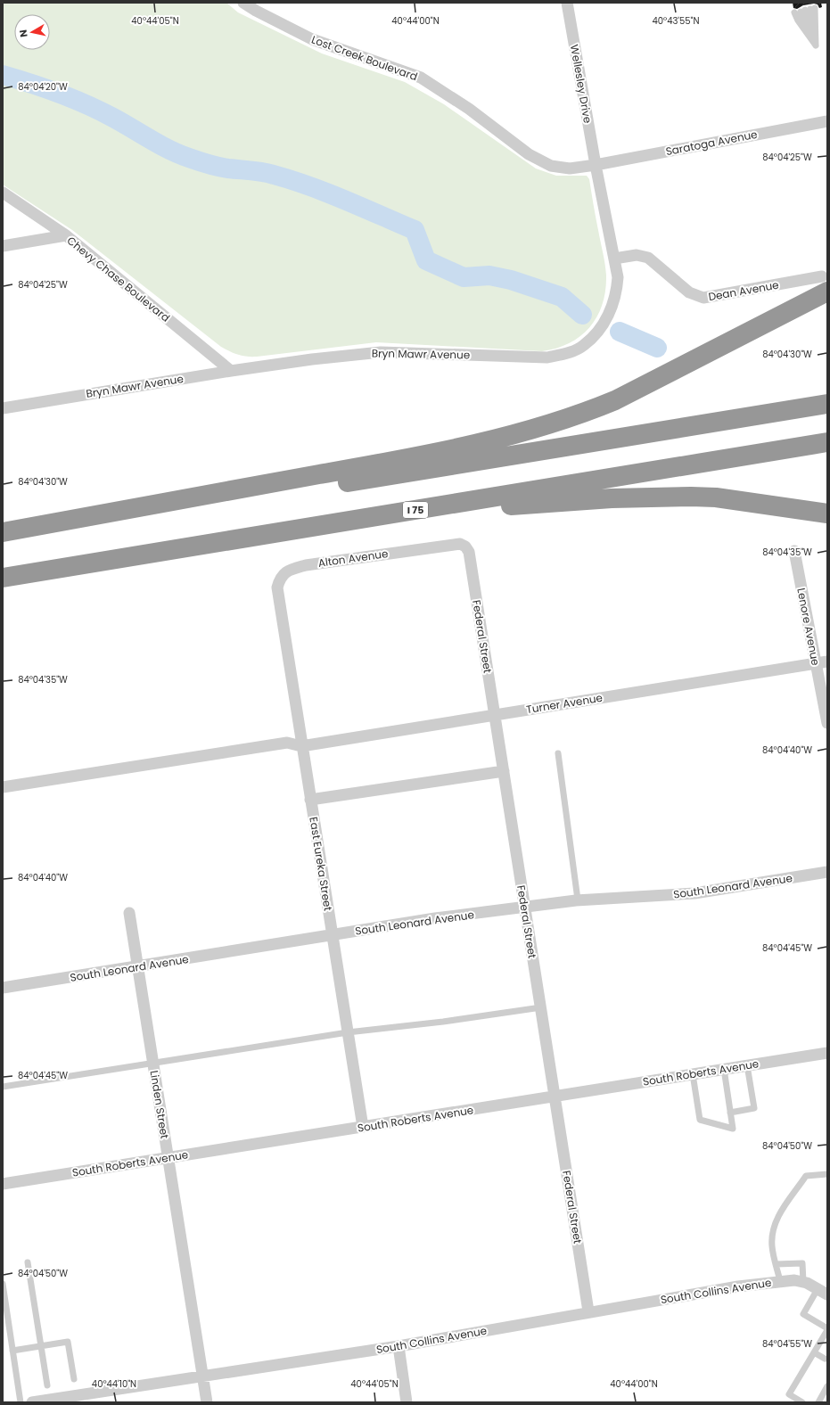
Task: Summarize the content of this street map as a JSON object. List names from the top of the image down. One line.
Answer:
{"streets":{"highway":["I 75"],"street":["Lost Creek Boulevard","Wellesley Drive","Saratoga Avenue","Chevy Chase Boulevard","Dean Avenue","Bryn Mawr Avenue","Alton Avenue","Lenore Avenue","Federal Street","Turner Avenue","East Eureka Street","South Leonard Avenue","South Roberts Avenue","Linden Street","South Collins Avenue"]},"crossings":[["Lost Creek Boulevard","Wellesley Drive"],["Lost Creek Boulevard","Saratoga Avenue"],["Lost Creek Boulevard","Bryn Mawr Avenue"],["Wellesley Drive","Saratoga Avenue"],["Wellesley Drive","Bryn Mawr Avenue"],["Saratoga Avenue","Bryn Mawr Avenue"],["Chevy Chase Boulevard","Bryn Mawr Avenue"],["Dean Avenue","Bryn Mawr Avenue"],["Alton Avenue","Federal Street"],["Alton Avenue","East Eureka Street"],["Lenore Avenue","Turner Avenue"],["Federal Street","Turner Avenue"],["Federal Street","South Leonard Avenue"],["Federal Street","South Roberts Avenue"],["Federal Street","South Collins Avenue"],["Turner Avenue","East Eureka Street"],["East Eureka Street","South Leonard Avenue"],["East Eureka Street","South Roberts Avenue"],["South Leonard Avenue","Linden Street"],["South Roberts Avenue","Linden Street"],["Linden Street","South Collins Avenue"]],"north":"left","coordinates":["40°44'05\"N","40°44'00\"N","40°43'55\"N","84°04'20\"W","84°04'25\"W","84°04'30\"W","84°04'35\"W","84°04'40\"W","84°04'45\"W","84°04'50\"W","84°04'55\"W","40°44'10\"N"]}
